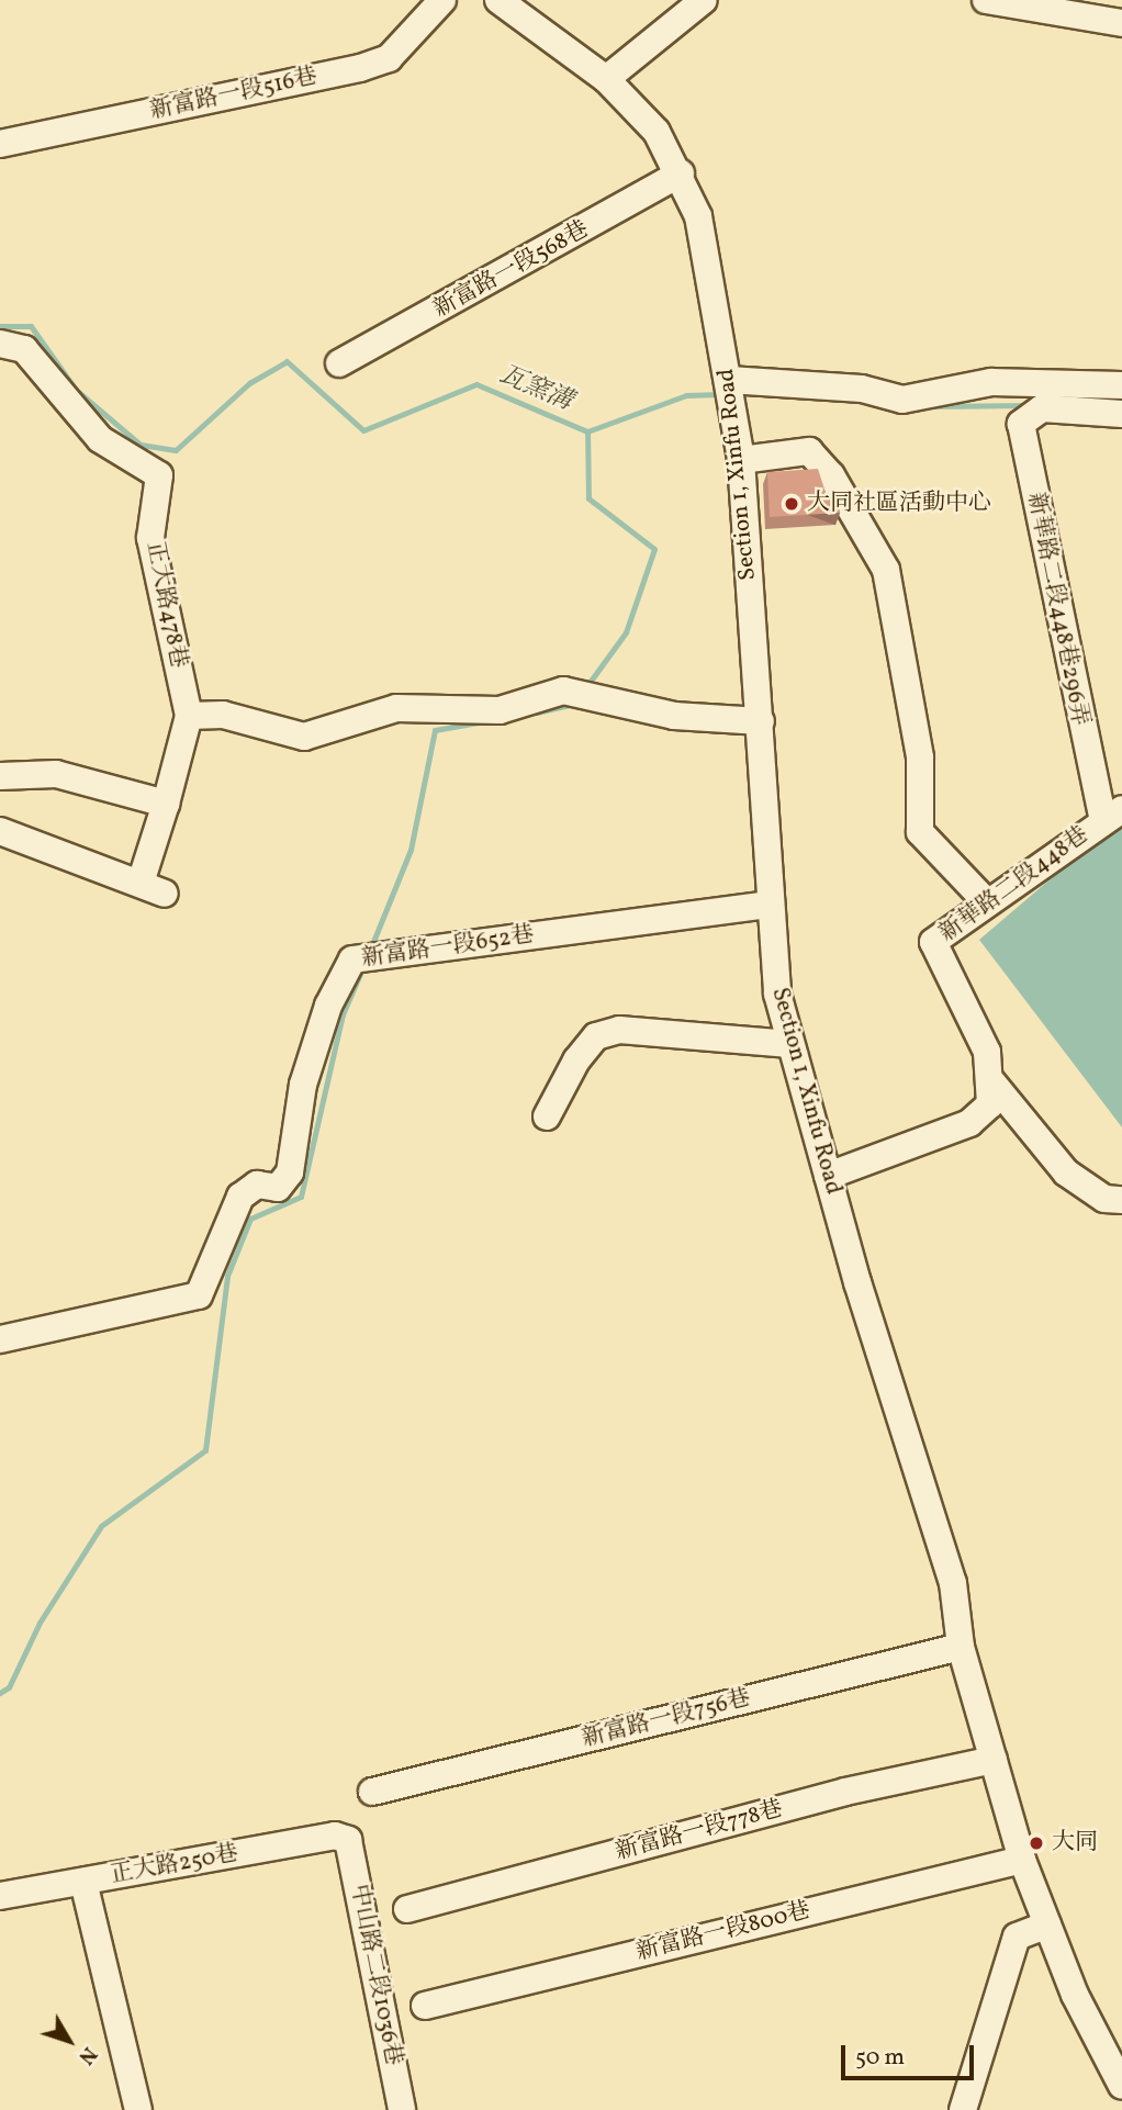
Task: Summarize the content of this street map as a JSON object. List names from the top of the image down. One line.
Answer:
{"streets":{"street":["新富路一段516巷","新富路一段568巷","Section 1, Xinfu Road","正大路478巷","新華路二段448巷296弄","新華路二段448巷","新富路一段652巷","新富路一段756巷","新富路一段778巷","正大路250巷","新富路一段800巷","中山路二段1036巷"]},"crossings":[["新富路一段568巷","Section 1, Xinfu Road"],["Section 1, Xinfu Road","新富路一段652巷"],["Section 1, Xinfu Road","新富路一段756巷"],["Section 1, Xinfu Road","新富路一段778巷"],["Section 1, Xinfu Road","新富路一段800巷"],["新華路二段448巷296弄","新華路二段448巷"],["正大路250巷","中山路二段1036巷"]],"water":["瓦窯溝"],"places":["大同社區活動中心","大同"],"scale_bar":"50 m","north":"bottom right"}
